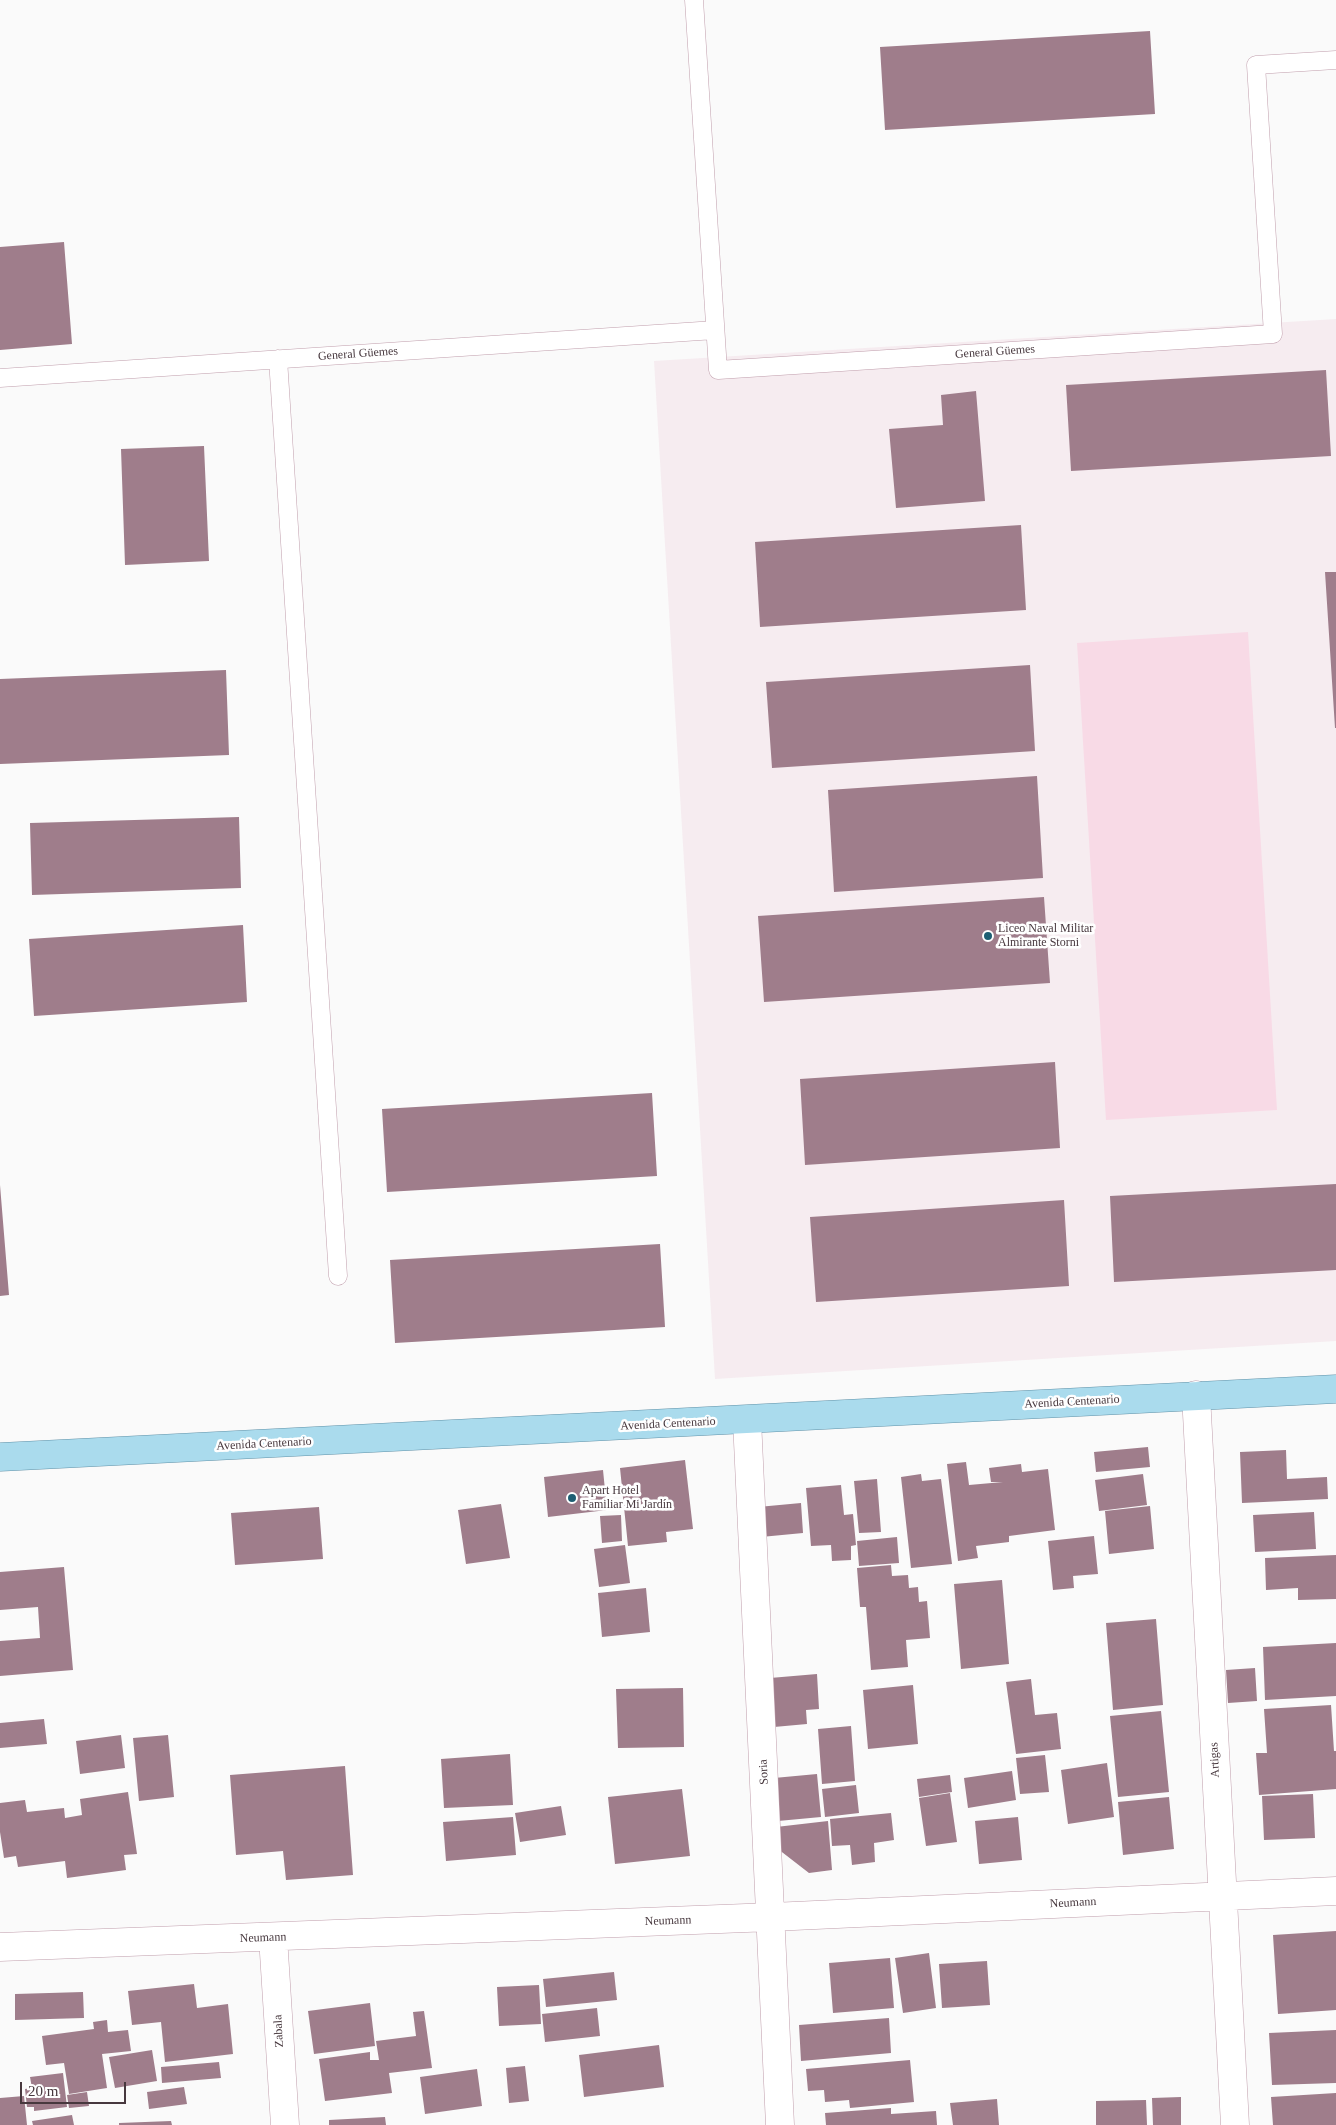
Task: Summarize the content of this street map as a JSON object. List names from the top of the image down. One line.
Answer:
{"streets":{"main road":["Avenida Centenario"],"street":["Artigas","Soria","Neumann","Zabala"],"lane":["General Güemes"]},"crossings":[["Avenida Centenario","Artigas"],["Avenida Centenario","Soria"],["Artigas","Neumann"],["Soria","Neumann"],["Neumann","Zabala"]],"places":["Liceo Naval Militar Almirante Storni","Apart Hotel Familiar Mi Jardín"],"scale_bar":"20 m"}
